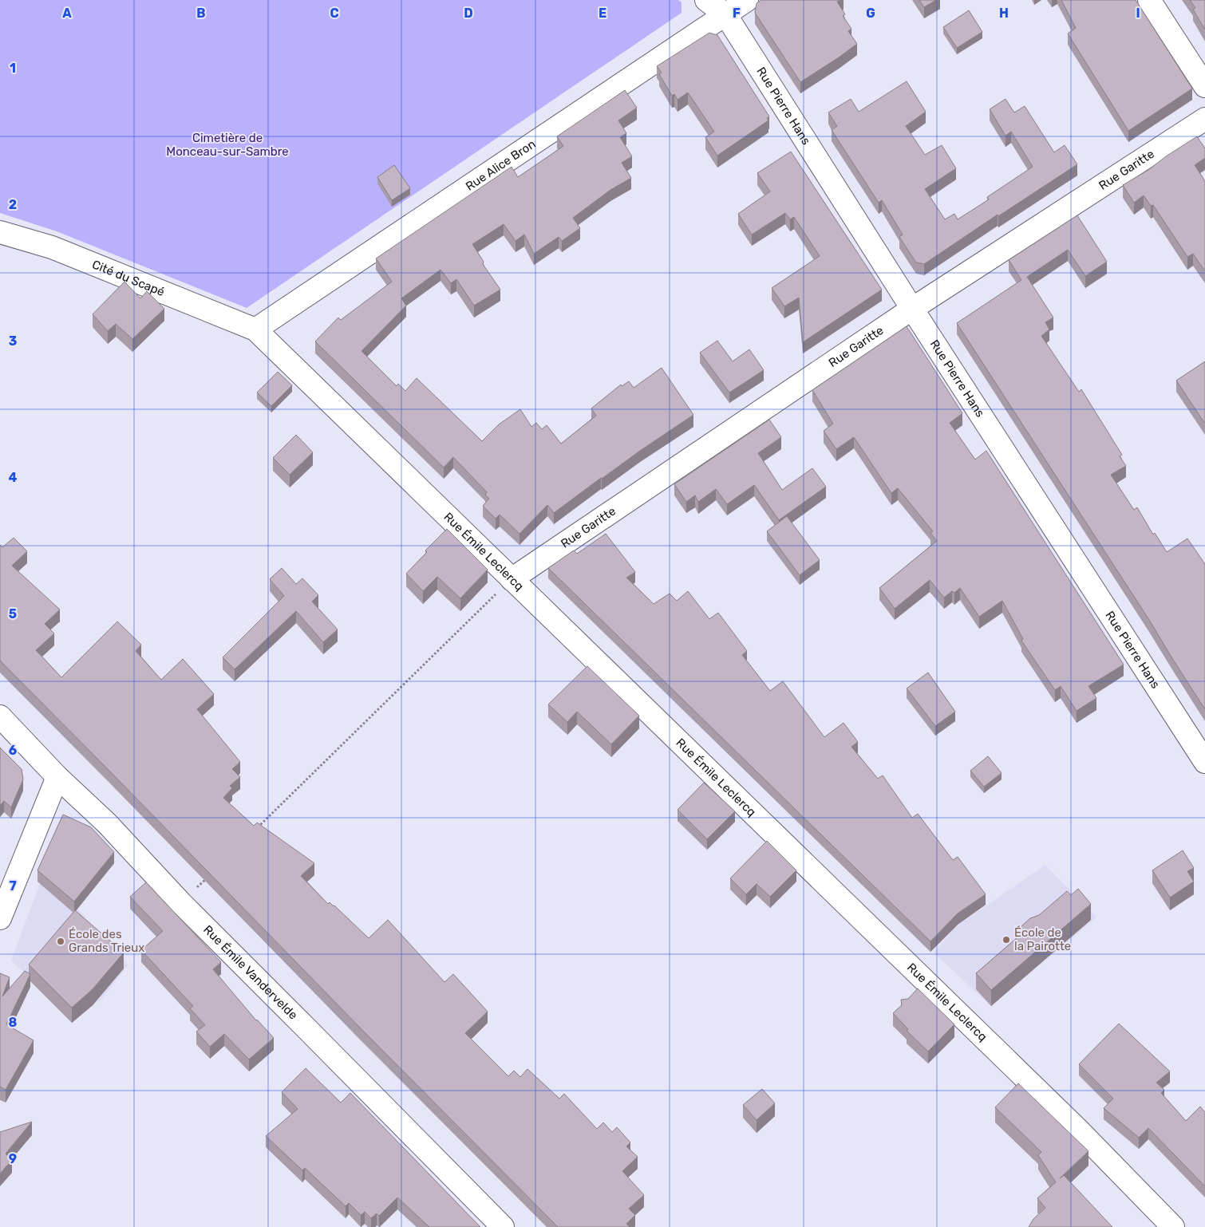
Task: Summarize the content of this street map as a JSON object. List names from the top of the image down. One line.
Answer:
{"streets":{"street":["Rue Pierre Hans","Rue Alice Bron","Rue Garitte","Cité du Scapé","Rue Émile Leclercq","Rue Émile Vandervelde"]},"crossings":[["Rue Pierre Hans","Rue Alice Bron"],["Rue Pierre Hans","Rue Garitte"],["Rue Alice Bron","Cité du Scapé"],["Rue Alice Bron","Rue Émile Leclercq"],["Rue Garitte","Rue Émile Leclercq"],["Cité du Scapé","Rue Émile Leclercq"]],"parks":["Cimetière de Monceau-sur-Sambre"],"places":["École de la Pairotte","École des Grands Trieux"],"grid":{"columns":["A","B","C","D","E","F","G","H","I"],"rows":["1","2","3","4","5","6","7","8","9"]}}
